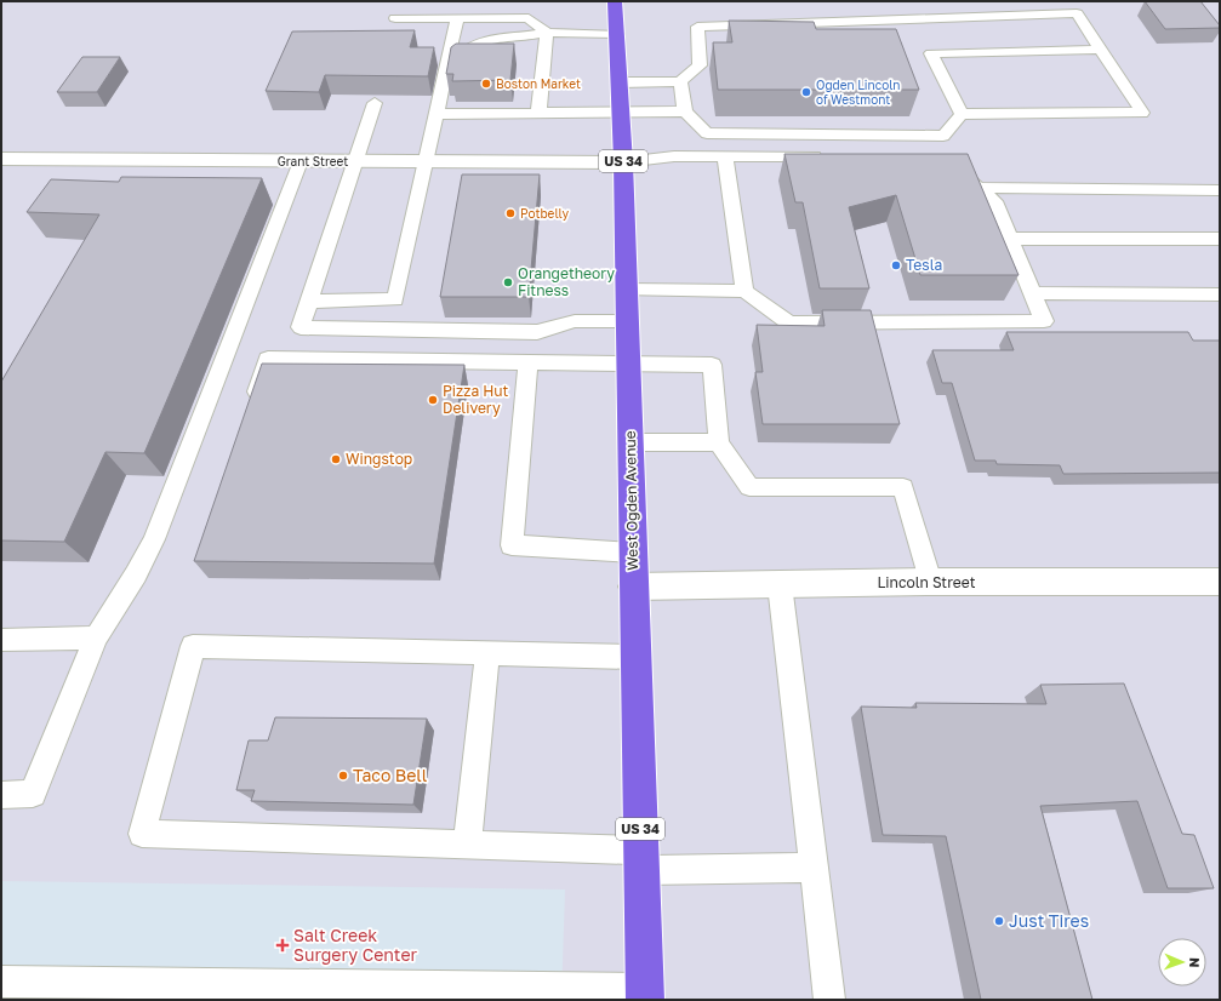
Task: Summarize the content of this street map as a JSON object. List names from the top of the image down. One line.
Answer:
{"streets":{"main road":["US 34","West Ogden Avenue"],"street":["Grant Street","Lincoln Street"]},"crossings":[["Grant Street","West Ogden Avenue"],["West Ogden Avenue","Lincoln Street"]],"places":{"other":["Boston Market","Ogden Lincoln of Westmont","Potbelly","Tesla","Orangetheory Fitness","Pizza Hut Delivery","Wingstop","Taco Bell","Just Tires"],"health":["Salt Creek Surgery Center"]},"north":"right"}
